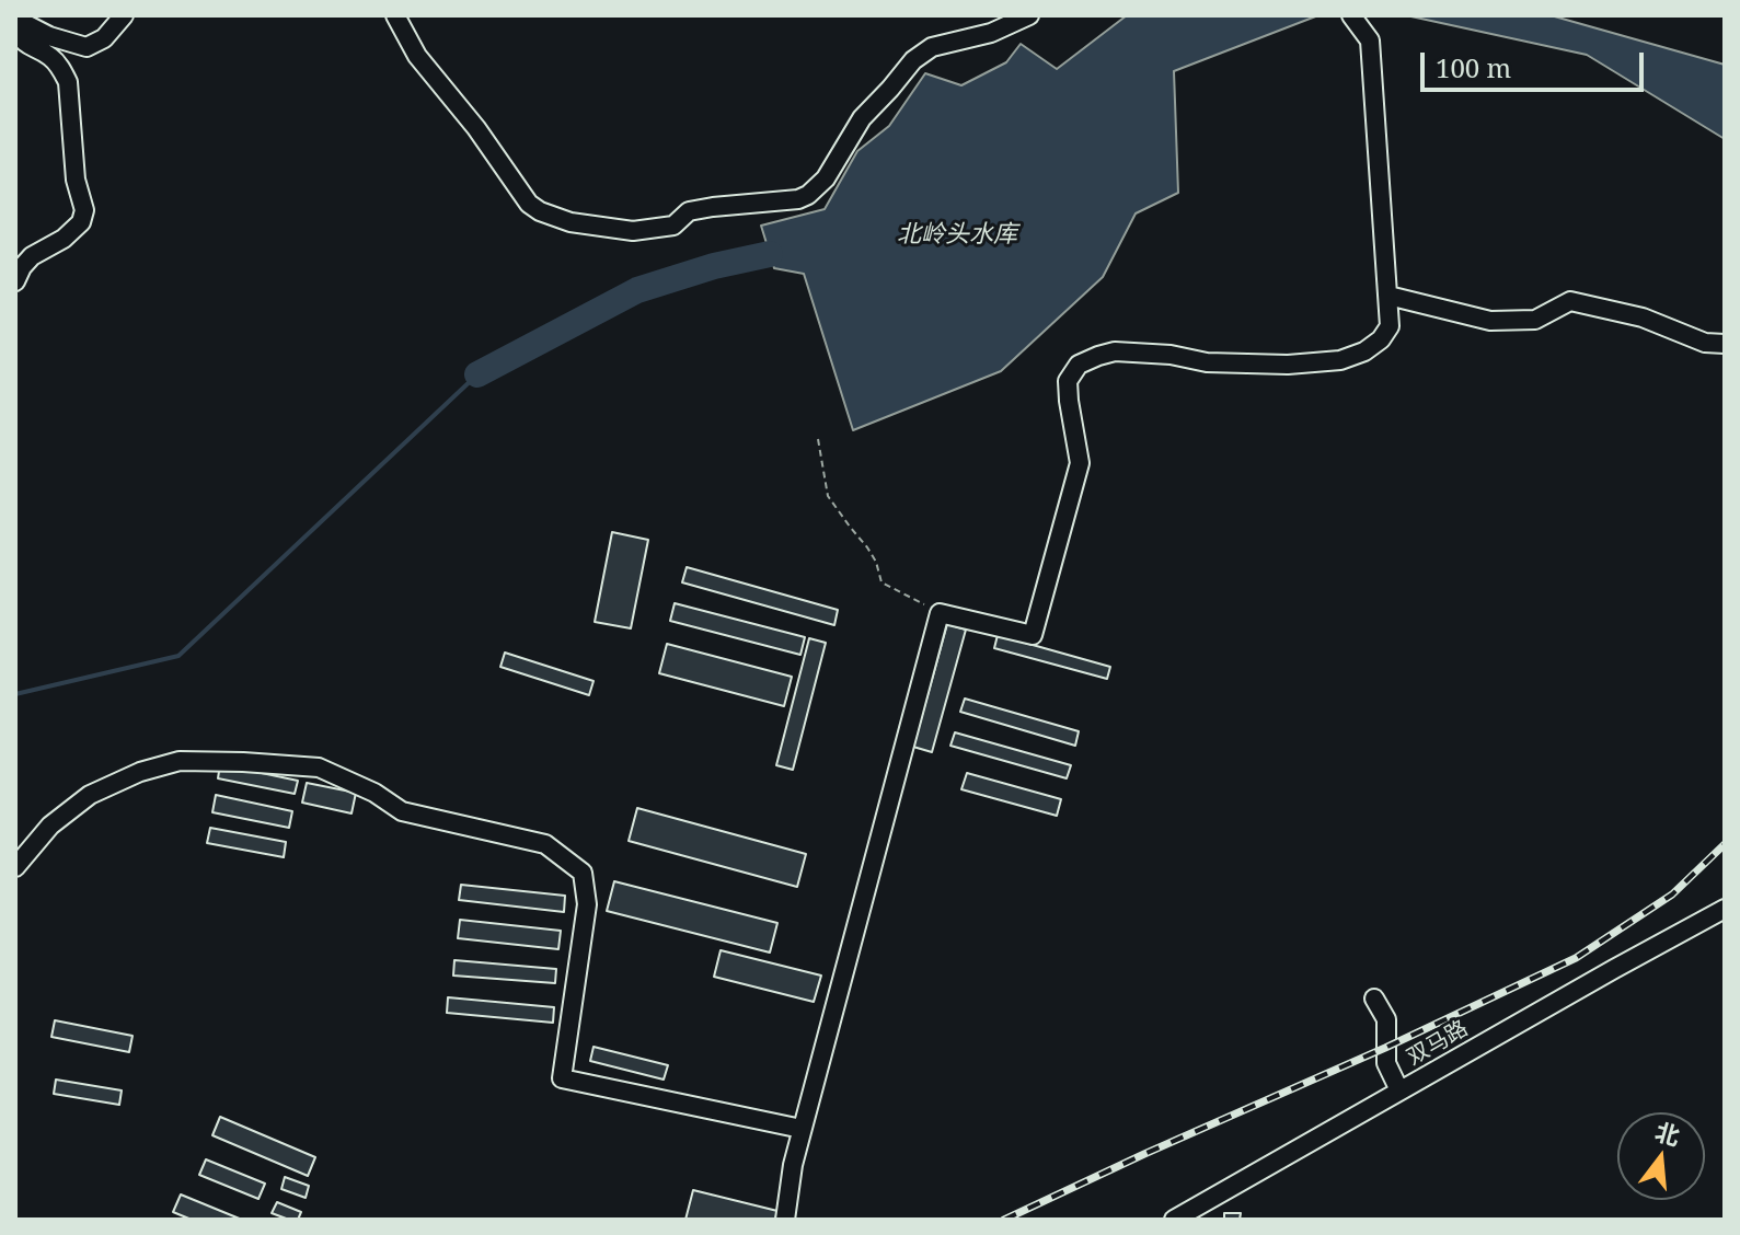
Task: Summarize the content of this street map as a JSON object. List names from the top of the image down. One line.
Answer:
{"streets":{"street":["双马路"]},"water":["北岭头水库"],"scale_bar":"100 m","north":"top"}
